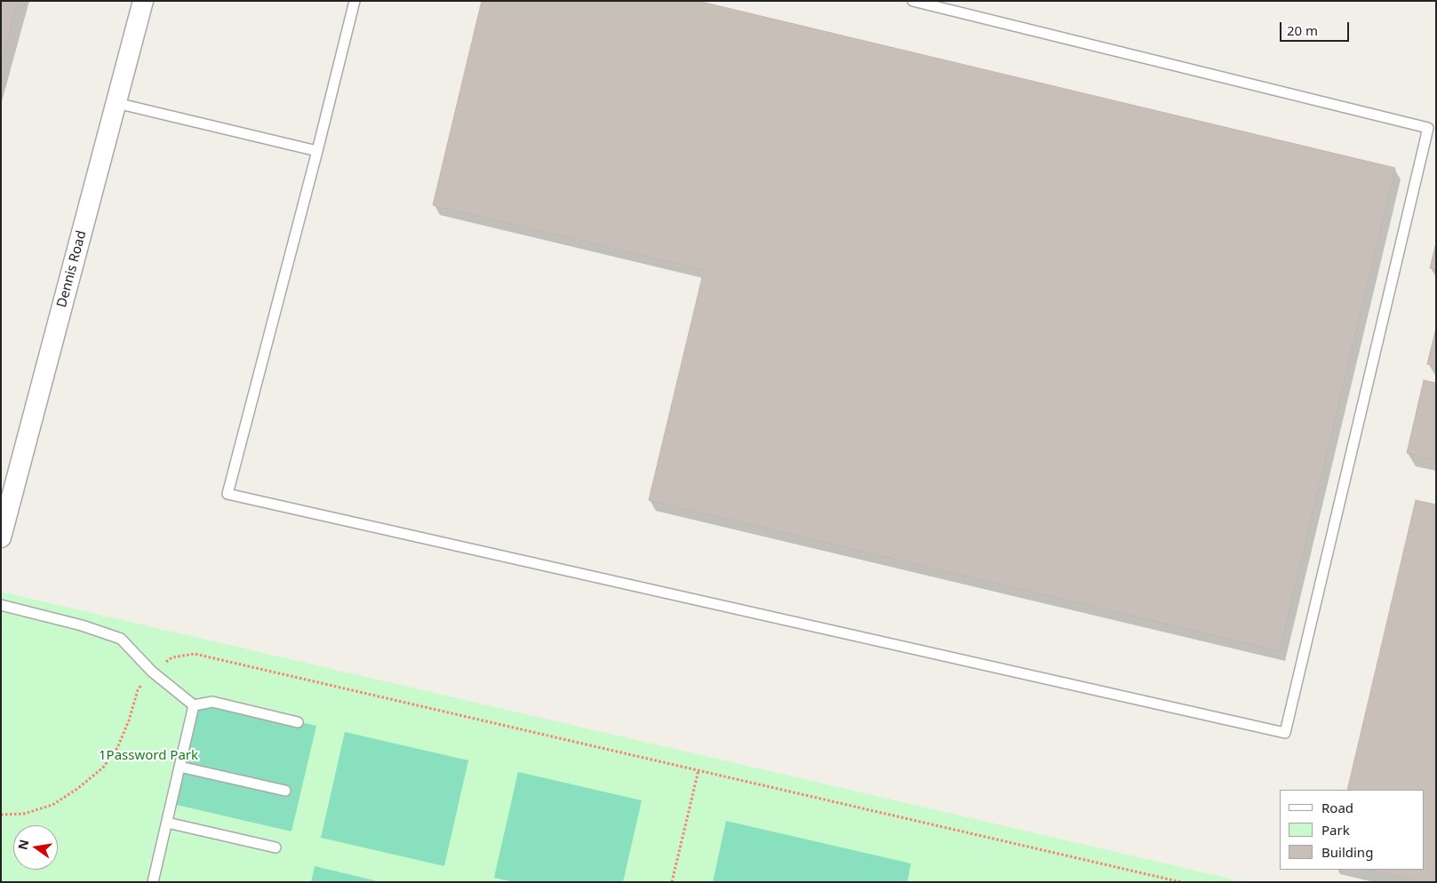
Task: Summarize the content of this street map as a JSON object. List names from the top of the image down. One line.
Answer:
{"streets":{"street":["Dennis Road"]},"parks":["1Password Park"],"legend":["Road","Park","Building"],"scale_bar":"20 m","north":"left"}
